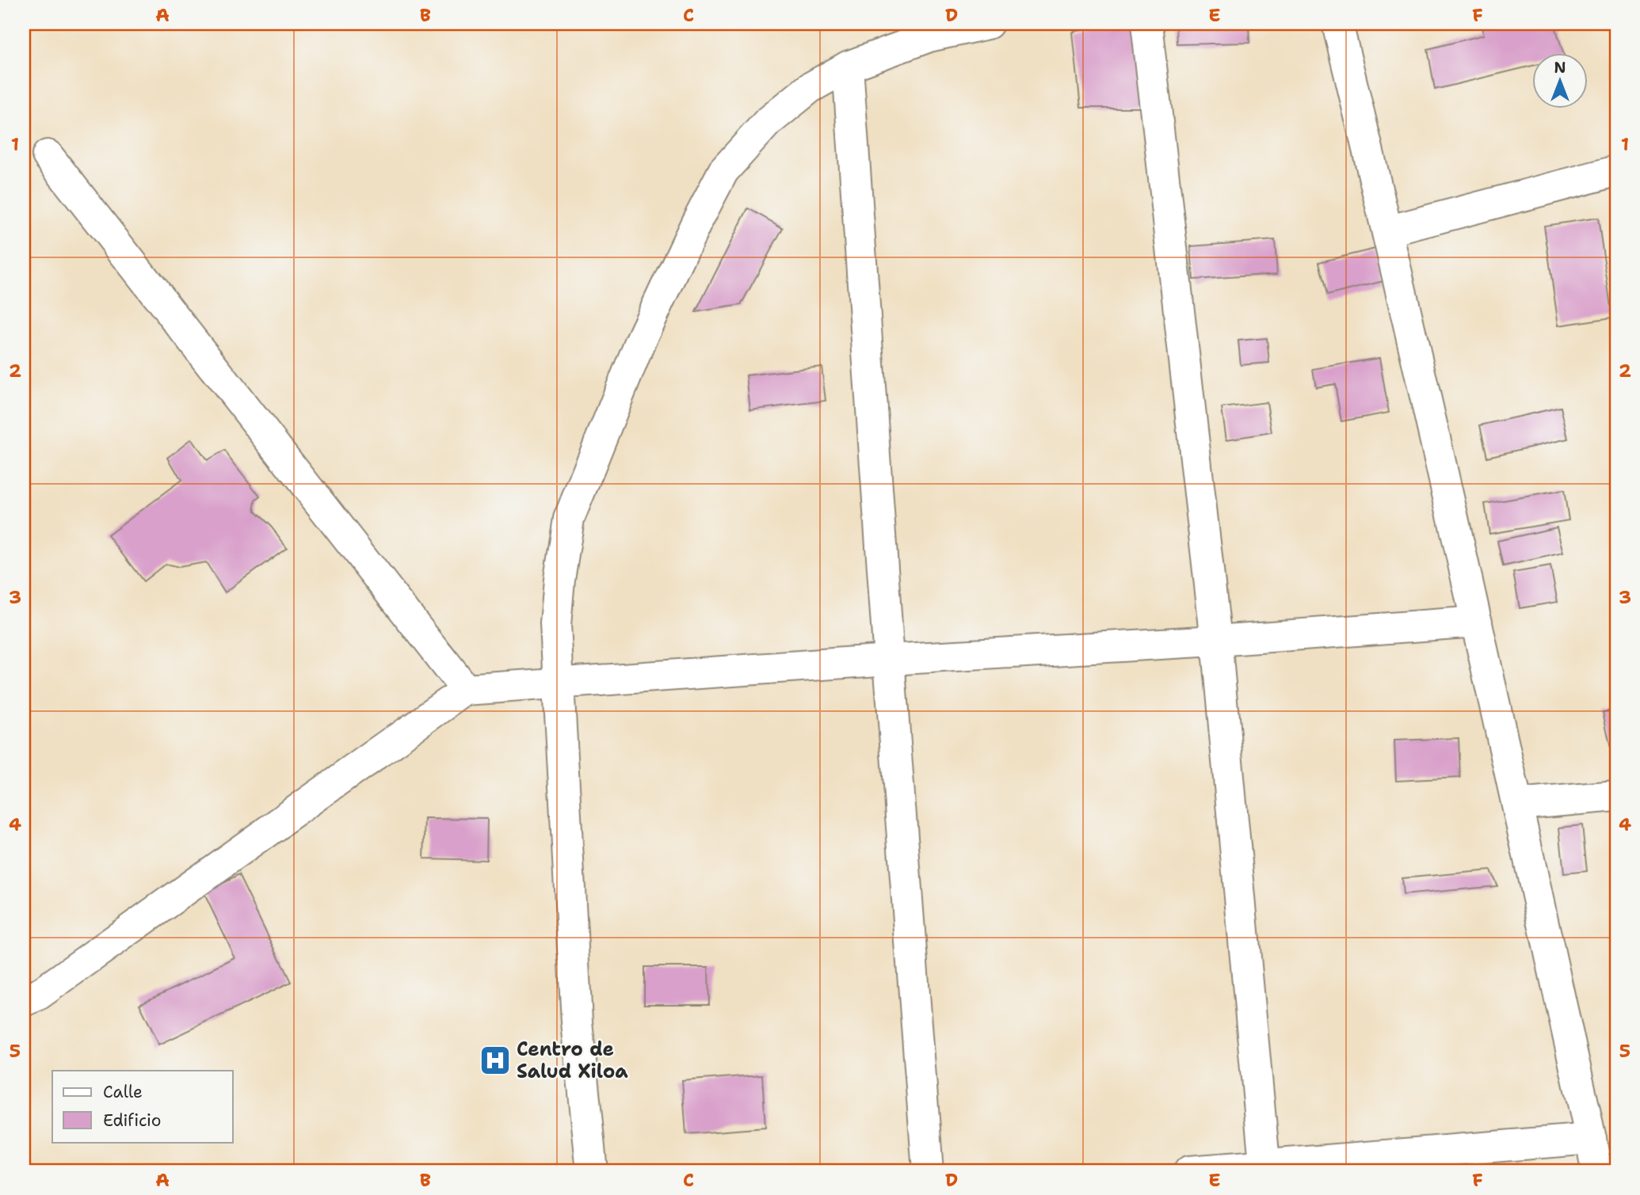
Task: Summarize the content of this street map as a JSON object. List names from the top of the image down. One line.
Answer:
{"places":{"hospital":["Centro de Salud Xiloa"]},"legend":["Calle","Edificio"],"north":"top","grid":{"columns":["A","B","C","D","E","F"],"rows":["1","2","3","4","5"]}}
